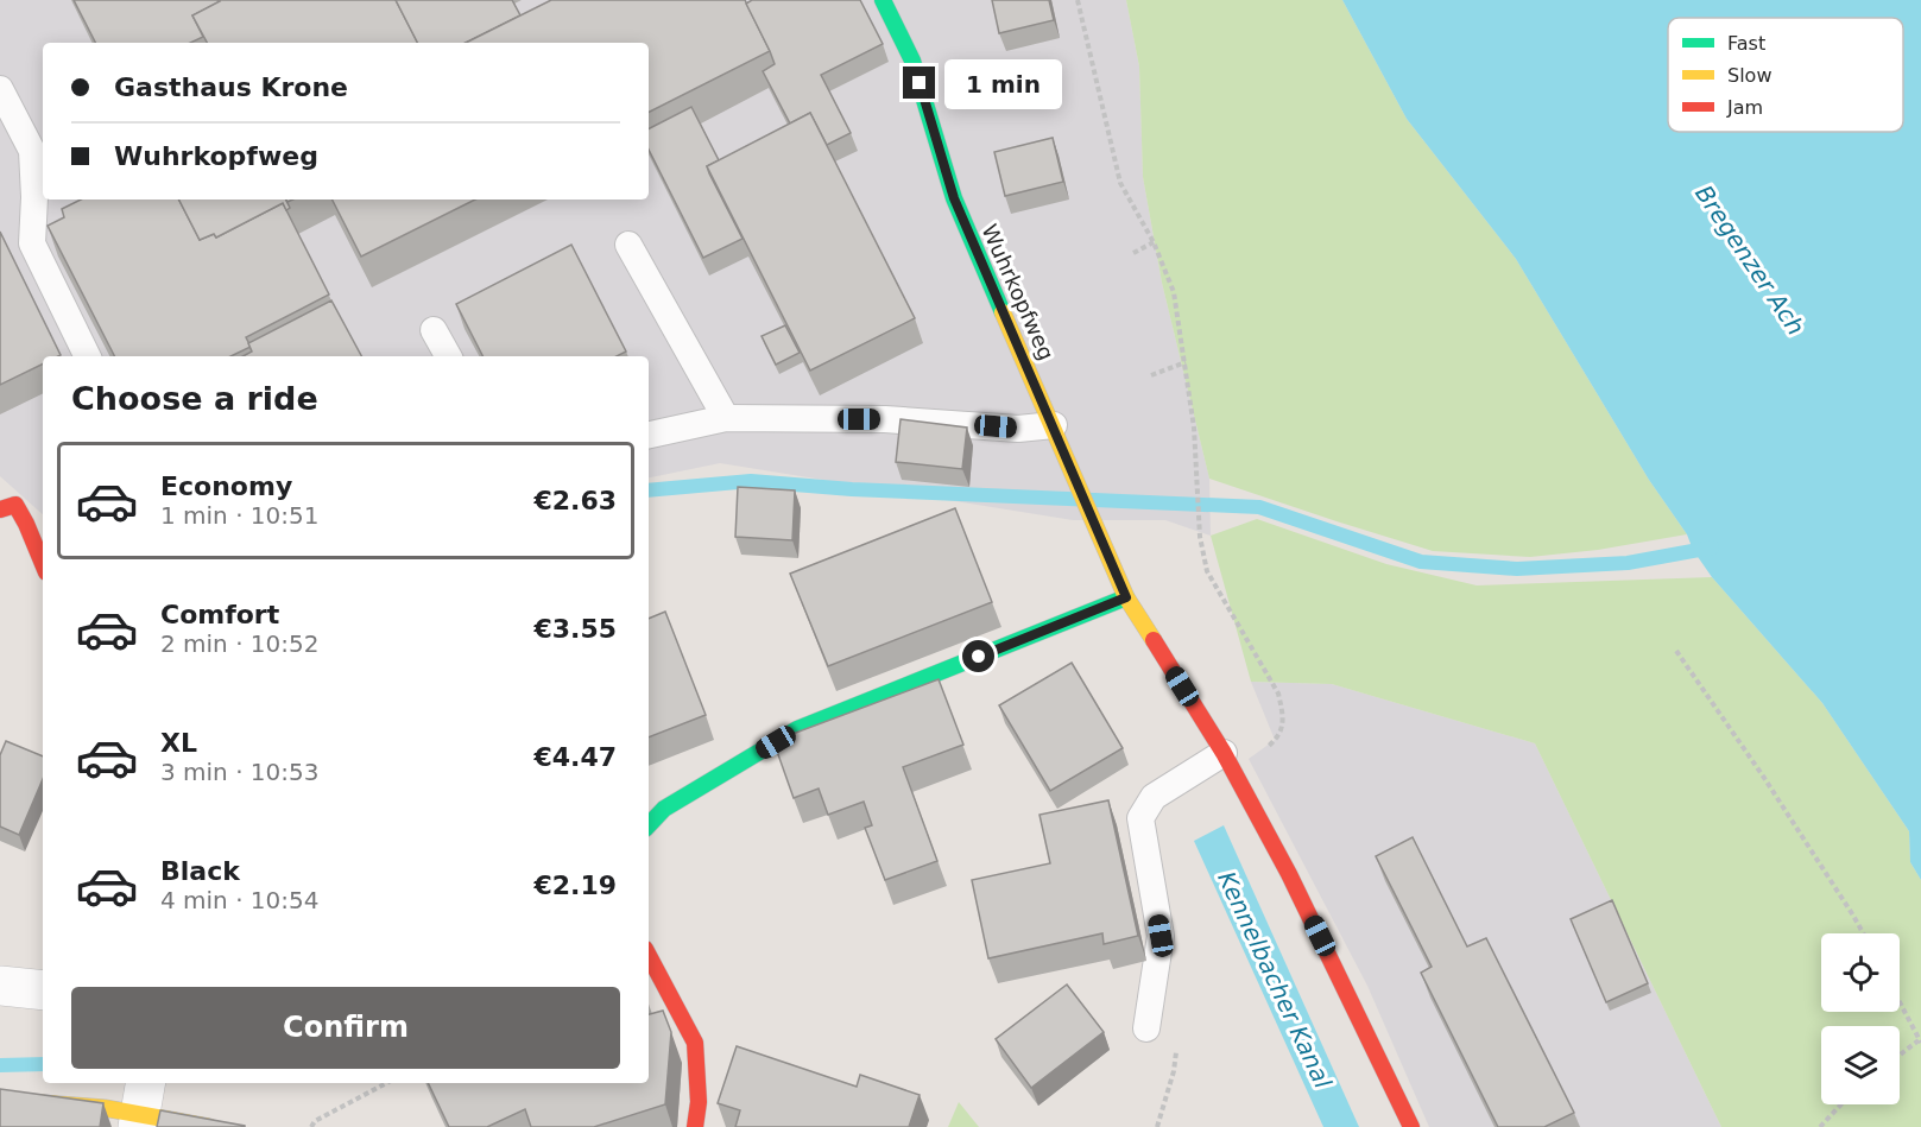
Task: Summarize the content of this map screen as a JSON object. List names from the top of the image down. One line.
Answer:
{"streets":{"street":["Wuhrkopfweg"]},"water":["Bregenzer Ach","Kennelbacher Kanal"],"legend":["Fast","Slow","Jam"],"page":{"banner":["Gasthaus Krone","Wuhrkopfweg"],"bubble":"1 min","heading":"Choose a ride","list":[{"name":"Economy","note":"1 min · 10:51","value":"€2.63"},{"name":"Comfort","note":"2 min · 10:52","value":"€3.55"},{"name":"XL","note":"3 min · 10:53","value":"€4.47"},{"name":"Black","note":"4 min · 10:54","value":"€2.19"}],"buttons":"Confirm"}}
